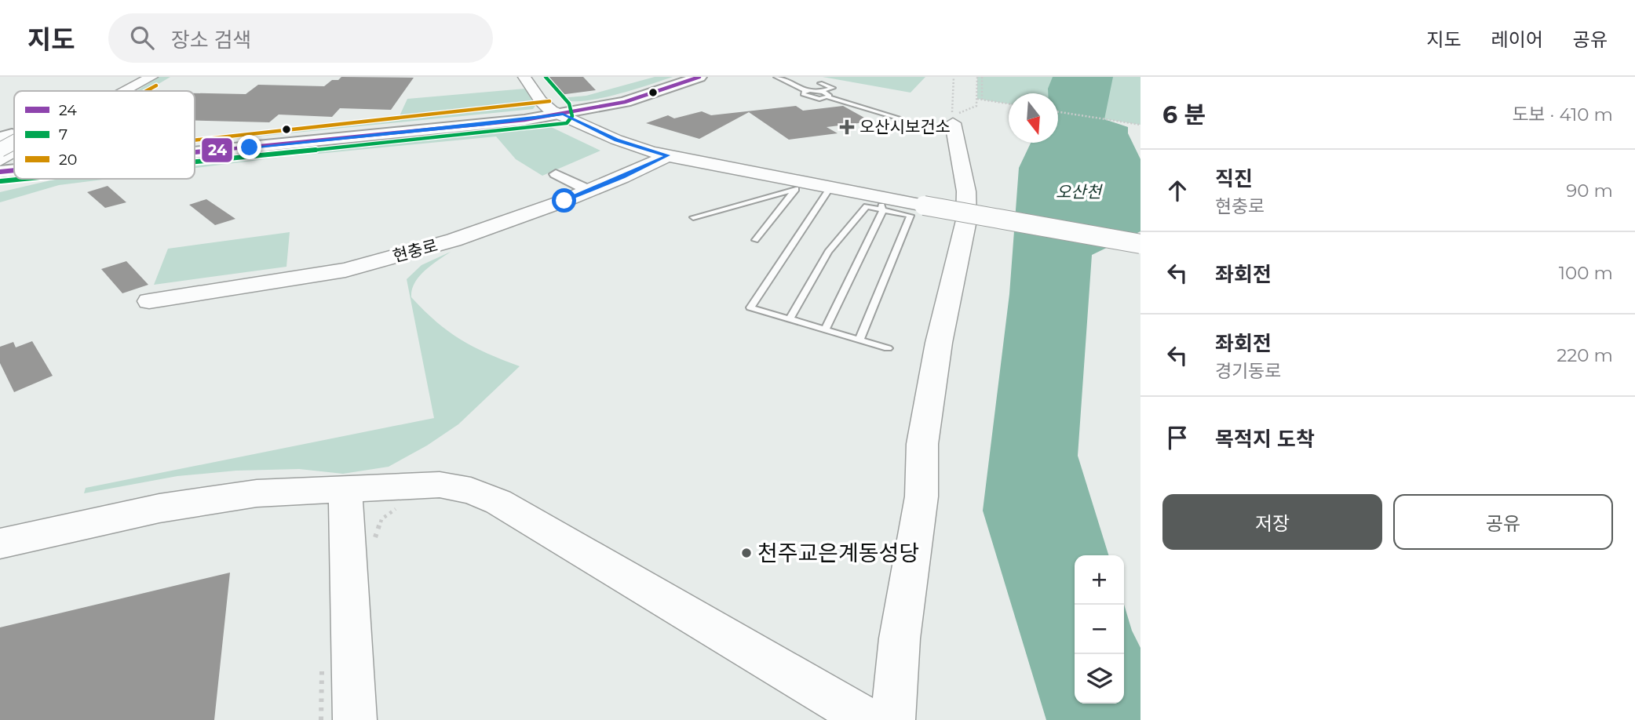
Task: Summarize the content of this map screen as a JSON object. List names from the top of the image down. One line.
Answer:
{"streets":{"street":["현충로"]},"water":["오산천"],"places":{"health":["오산시보건소"],"other":["천주교은계동성당"]},"lines":["transit line 24","transit line 7","transit line 20"],"legend":["24","7","20"],"north":"bottom","page":{"header":"지도","search":"장소 검색","nav":["지도","레이어","공유"],"heading":["6 분","도보 · 410 m"],"list":[["직진","현충로","90 m"],["좌회전","100 m"],["좌회전","경기동로","220 m"],"목적지 도착"],"buttons":["저장","공유"],"map_buttons":["+","−"]}}
